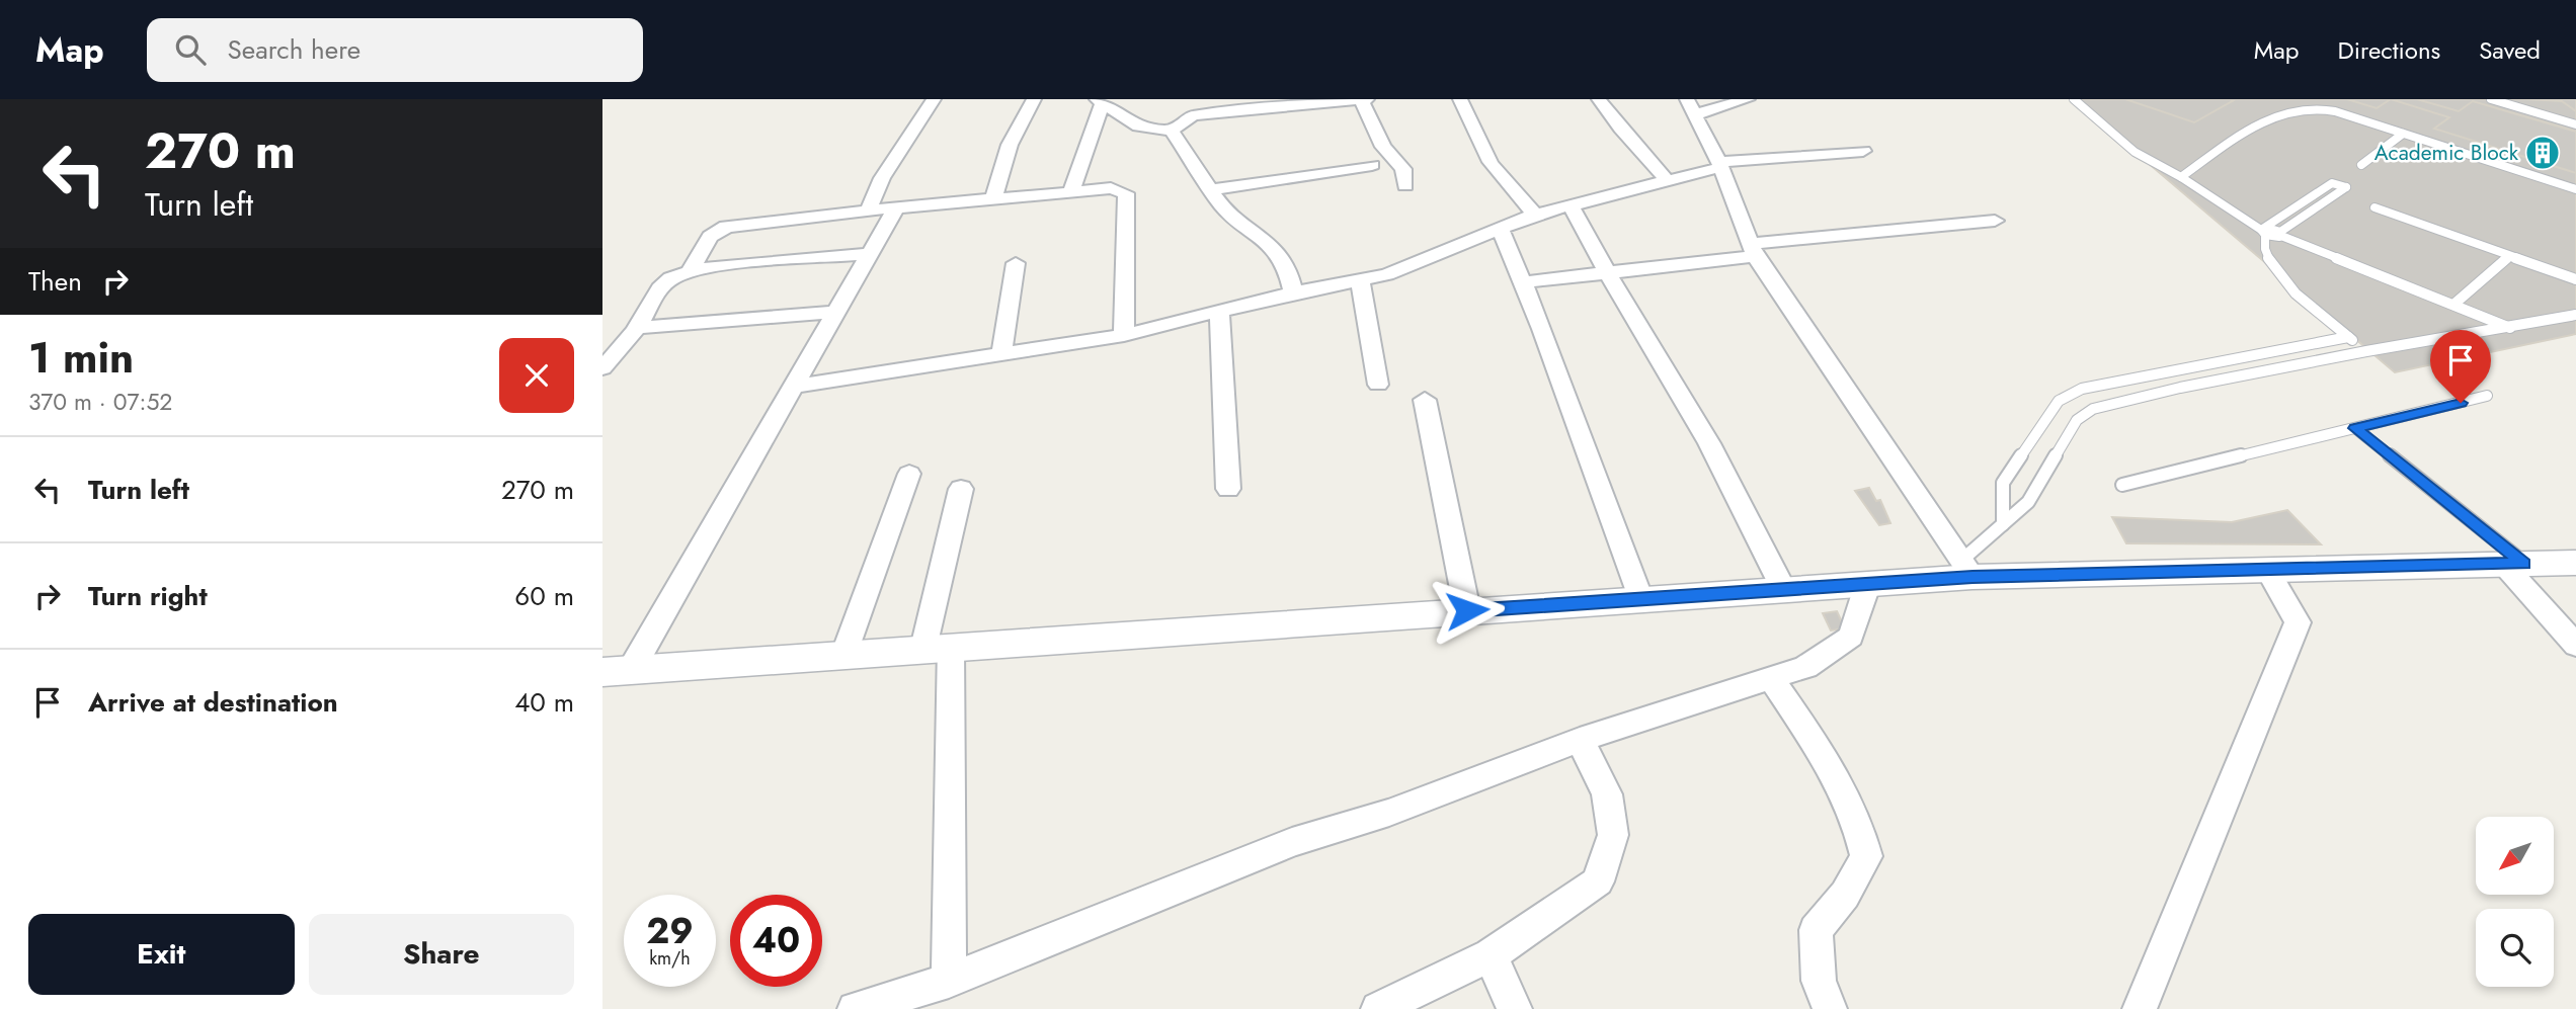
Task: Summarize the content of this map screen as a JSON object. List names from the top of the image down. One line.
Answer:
{"places":{"building":["Academic Block"]},"north":"bottom left","page":{"header":"Map","search":"Search here","nav":["Map","Directions","Saved"],"turn":["270 m","Turn left"],"then":"Then","heading":["1 min","370 m · 07:52"],"list":[{"name":"Turn left","value":"270 m"},{"name":"Turn right","value":"60 m"},{"name":"Arrive at destination","value":"40 m"}],"speed":"29 km/h","limit":"40","buttons":["Exit","Share"]}}
